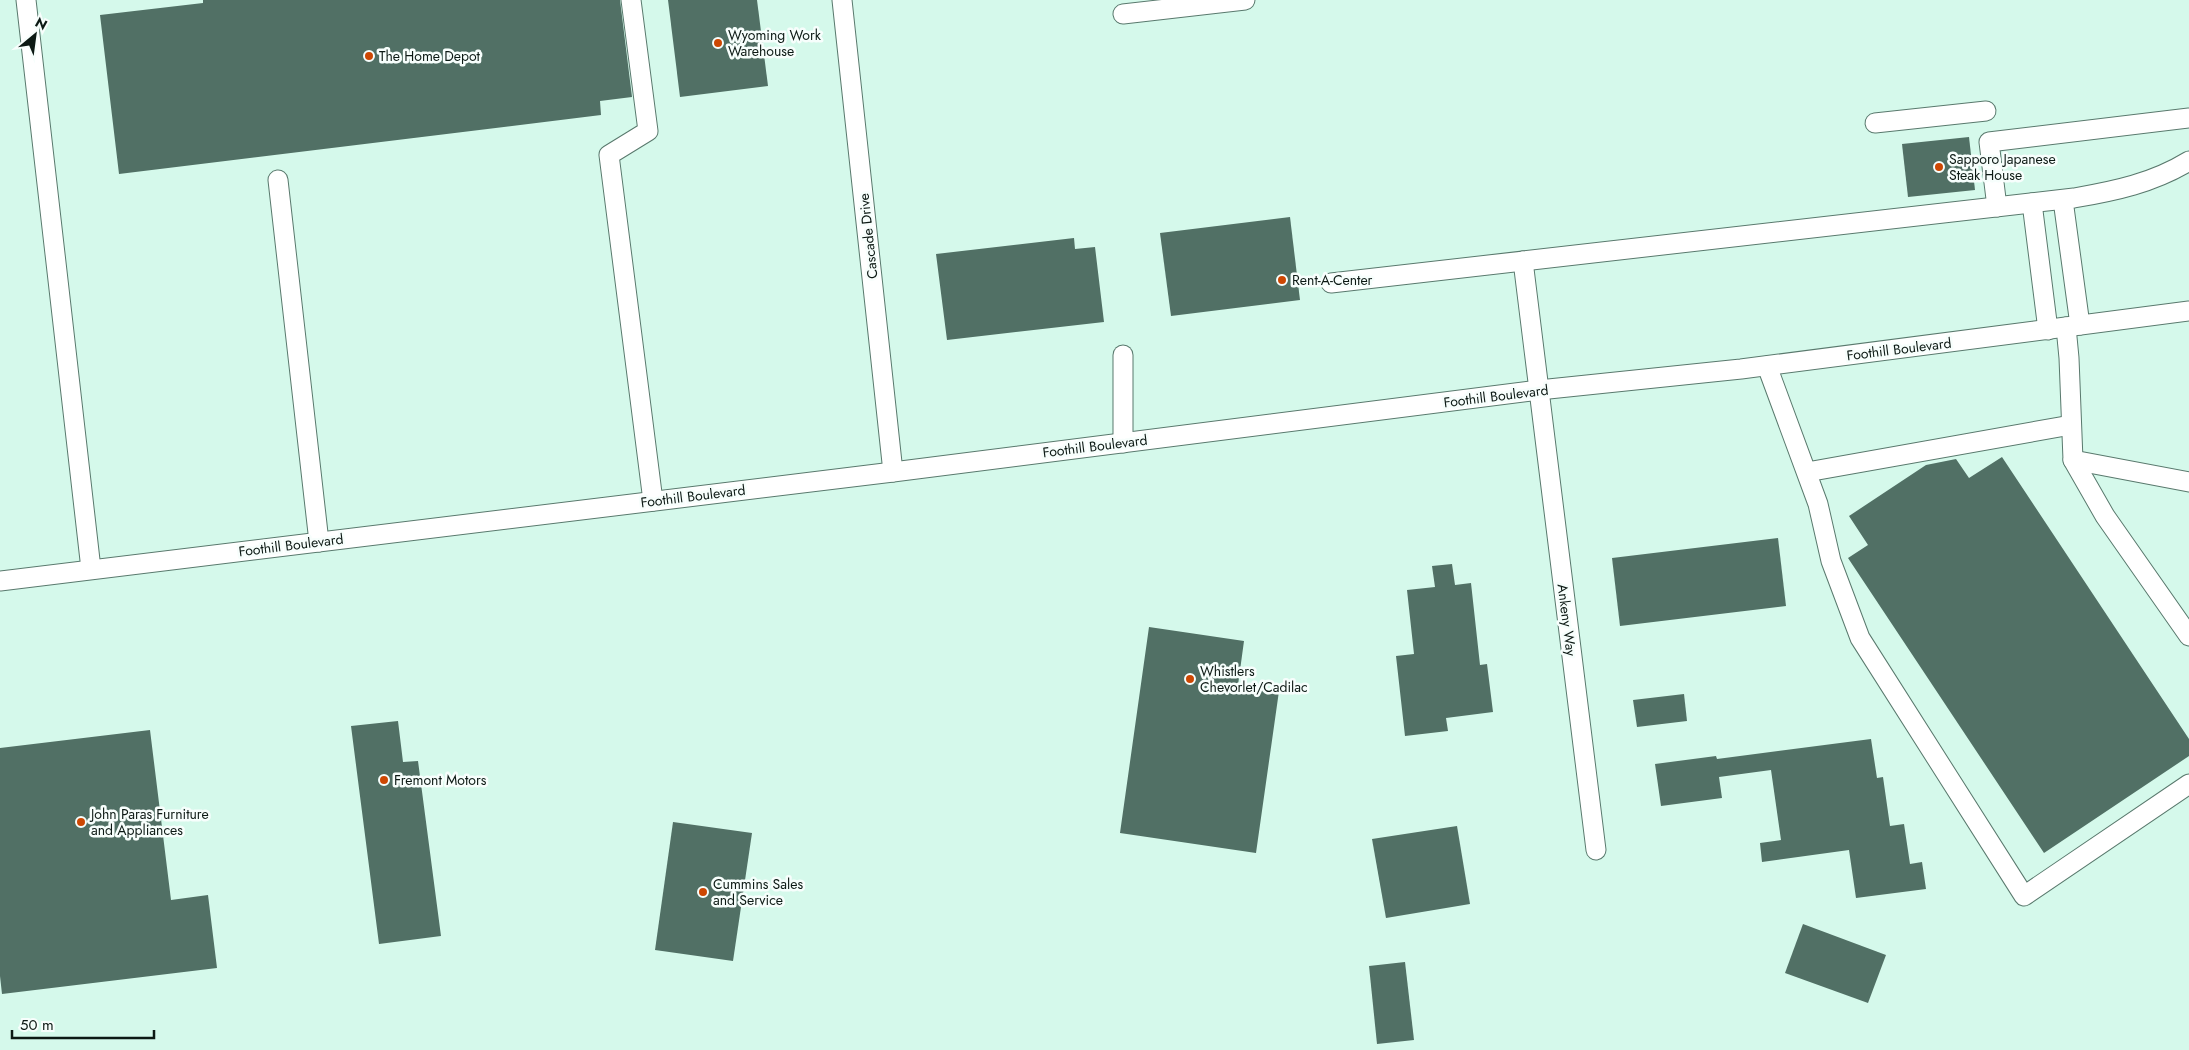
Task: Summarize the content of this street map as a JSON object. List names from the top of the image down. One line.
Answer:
{"streets":{"street":["Cascade Drive","Foothill Boulevard","Ankeny Way"]},"crossings":[["Cascade Drive","Foothill Boulevard"],["Foothill Boulevard","Ankeny Way"]],"places":["Wyoming Work Warehouse","The Home Depot","Sapporo Japanese Steak House","Rent-A-Center","Whistlers Chevorlet/Cadilac","Fremont Motors","John Paras Furniture and Appliances","Cummins Sales and Service"],"scale_bar":"50 m","north":"top right"}
